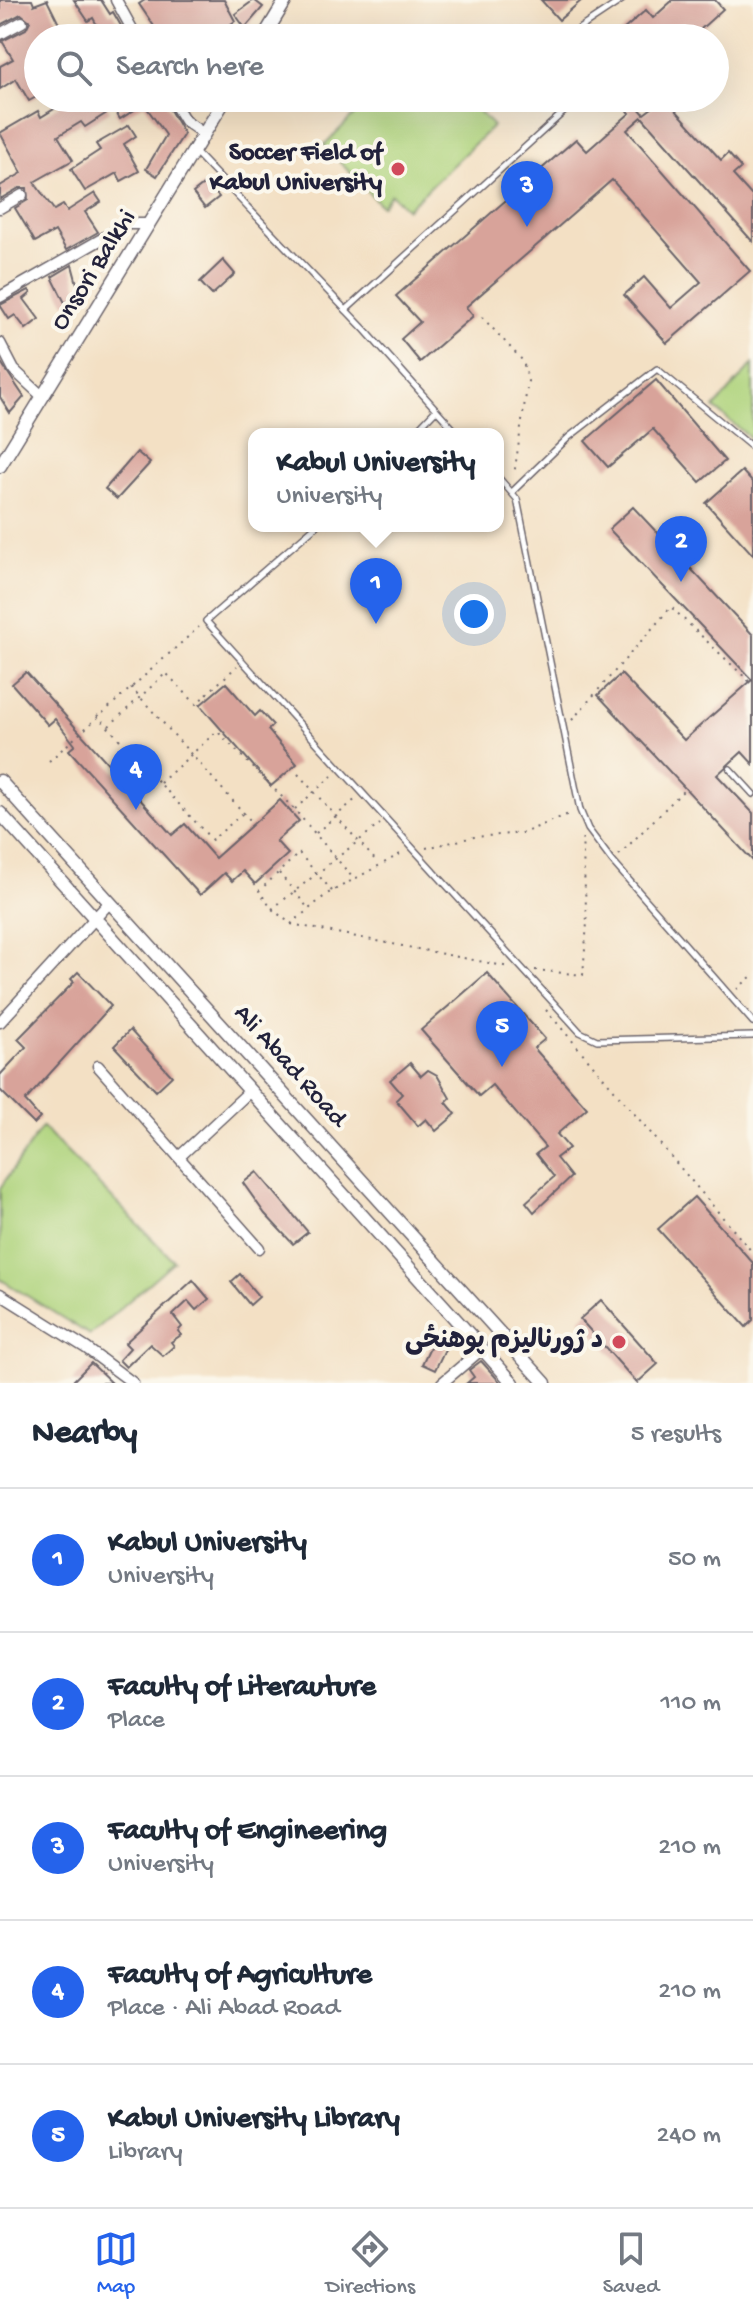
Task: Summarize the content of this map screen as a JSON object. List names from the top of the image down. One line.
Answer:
{"streets":{"street":["Onsori Balkhi","Ali Abad Road"]},"places":["Soccer Field of Kabul University","د ژورنالیزم پوهنحٔی"],"page":{"search":"Search here","pins":["3","2","1","4","5"],"popup":["Kabul University","University"],"heading":["Nearby","5 results"],"list":[{"mark":"1","name":"Kabul University","note":"University","value":"50 m"},{"mark":"2","name":"Faculty of Literauture","note":"Place","value":"110 m"},{"mark":"3","name":"Faculty of Engineering","note":"University","value":"210 m"},{"mark":"4","name":"Faculty of Agriculture","note":"Place · Ali Abad Road","value":"210 m"},{"mark":"5","name":"Kabul University Library","note":"Library","value":"240 m"}],"nav":["Map","Directions","Saved"]}}
